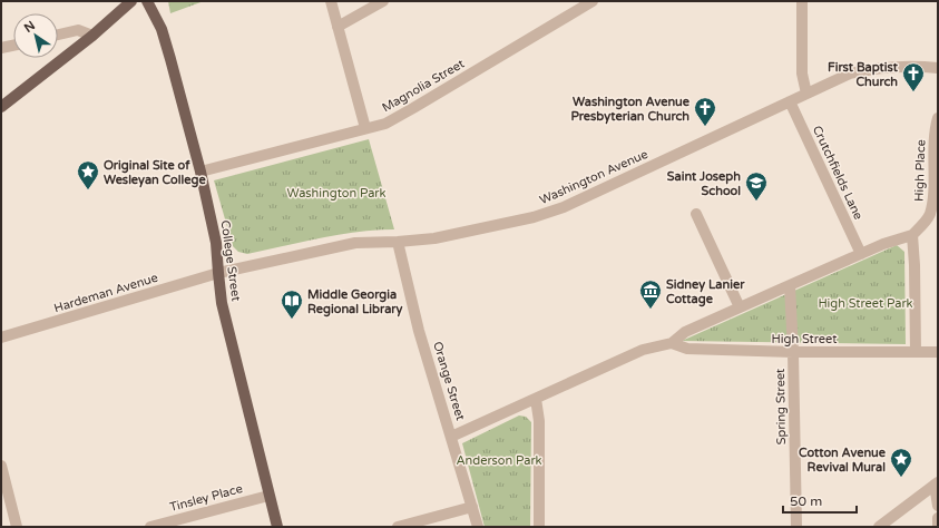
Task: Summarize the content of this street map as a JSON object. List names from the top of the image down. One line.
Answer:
{"streets":{"main road":["College Street"],"street":["Magnolia Street","High Place","Crutchfields Lane","Washington Avenue","Hardeman Avenue","High Street","Orange Street","Spring Street","Tinsley Place"]},"crossings":[["Magnolia Street","College Street"],["High Place","High Street"],["Crutchfields Lane","Washington Avenue"],["Crutchfields Lane","High Street"],["Washington Avenue","College Street"],["Washington Avenue","Hardeman Avenue"],["Washington Avenue","Orange Street"],["College Street","Hardeman Avenue"],["College Street","Tinsley Place"],["High Street","Orange Street"],["High Street","Spring Street"]],"parks":["Washington Park","High Street Park","Anderson Park"],"places":{"church":["First Baptist Church","Washington Avenue Presbyterian Church"],"place":["Original Site of Wesleyan College","Cotton Avenue Revival Mural"],"school or university":["Saint Joseph School"],"museum":["Sidney Lanier Cottage"],"library":["Middle Georgia Regional Library"]},"scale_bar":"50 m","north":"top left"}
